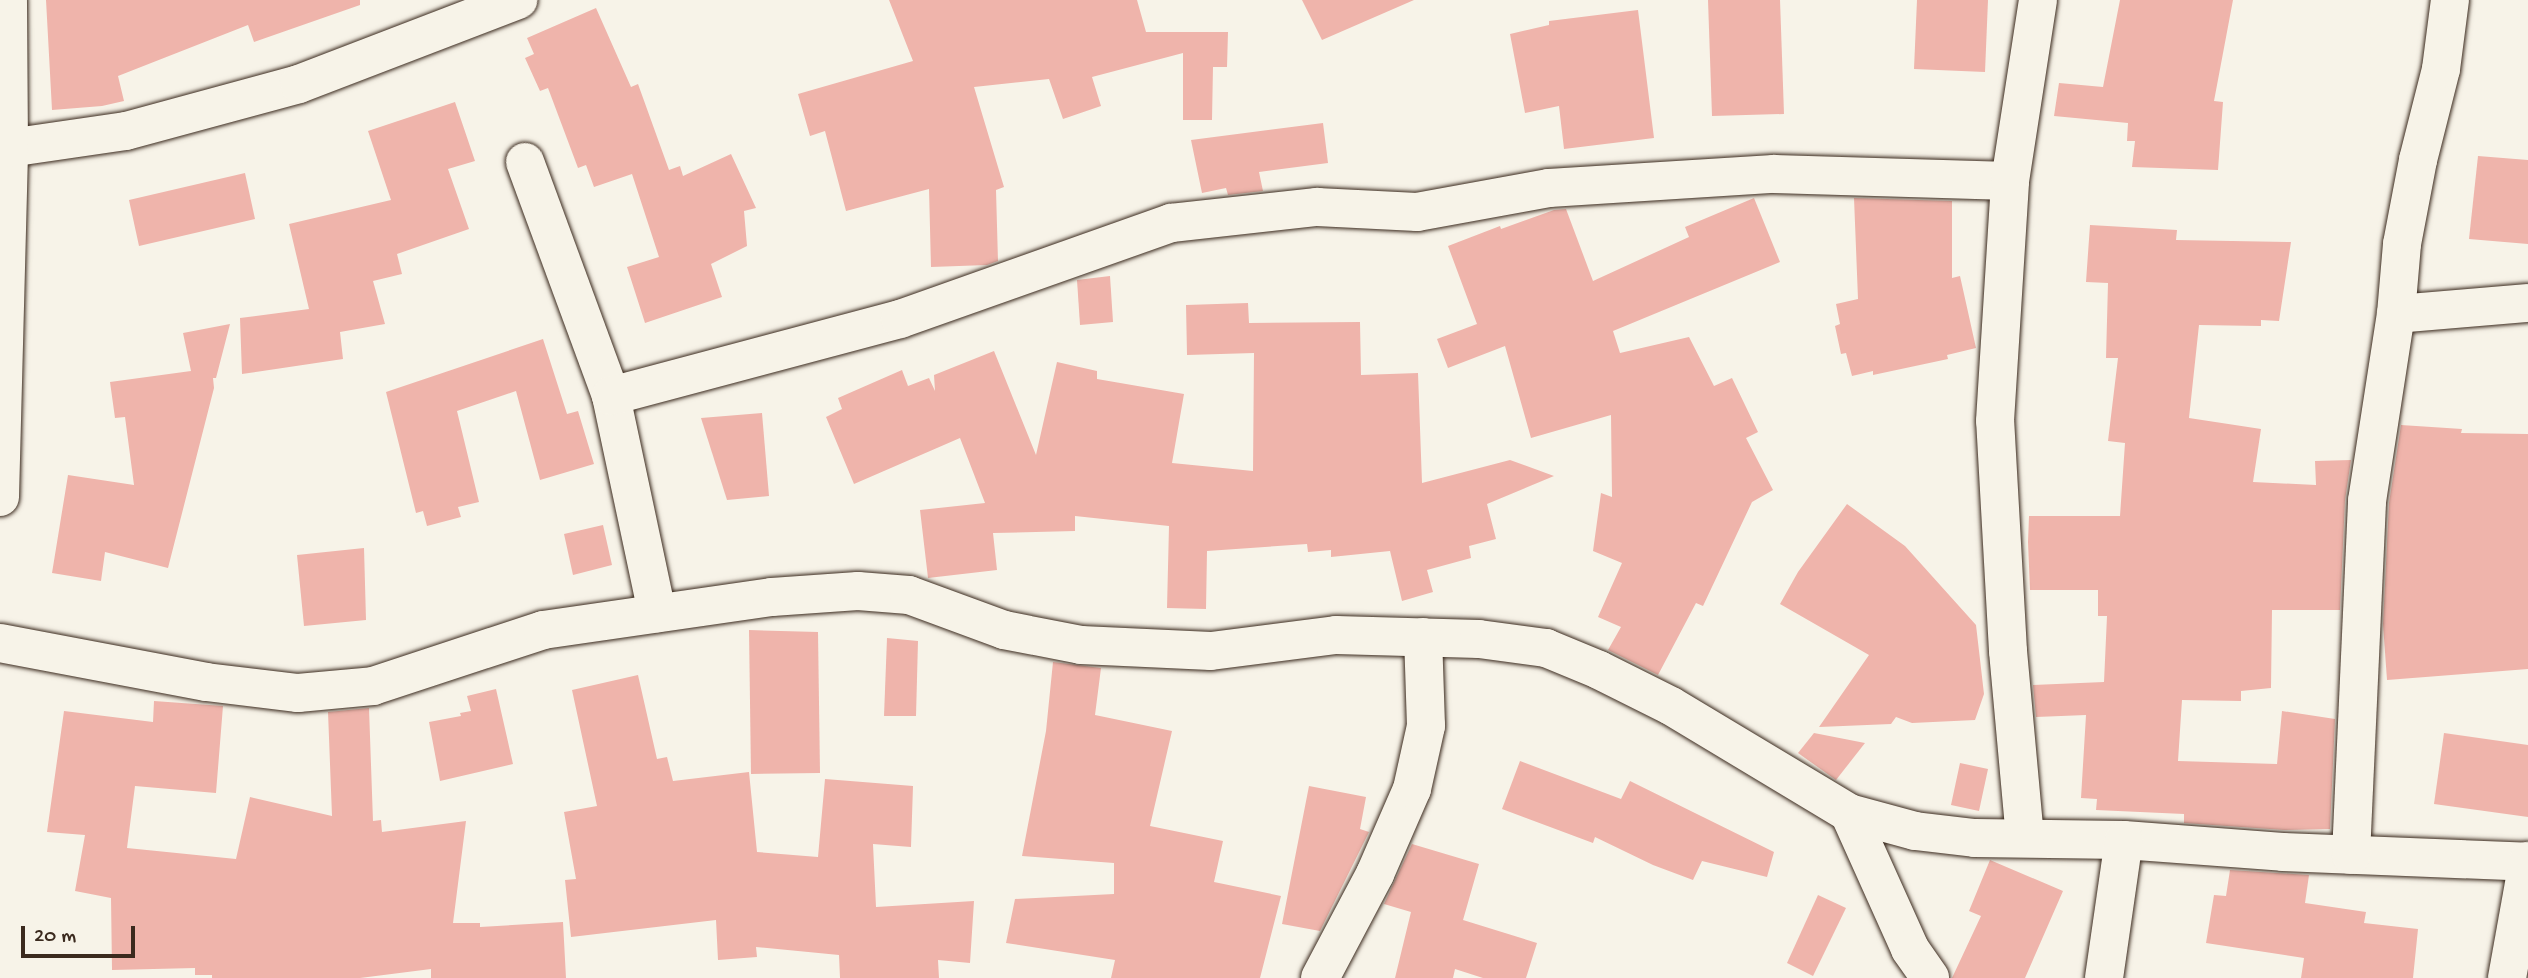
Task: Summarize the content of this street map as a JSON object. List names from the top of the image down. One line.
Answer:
{"scale_bar":"20 m"}
